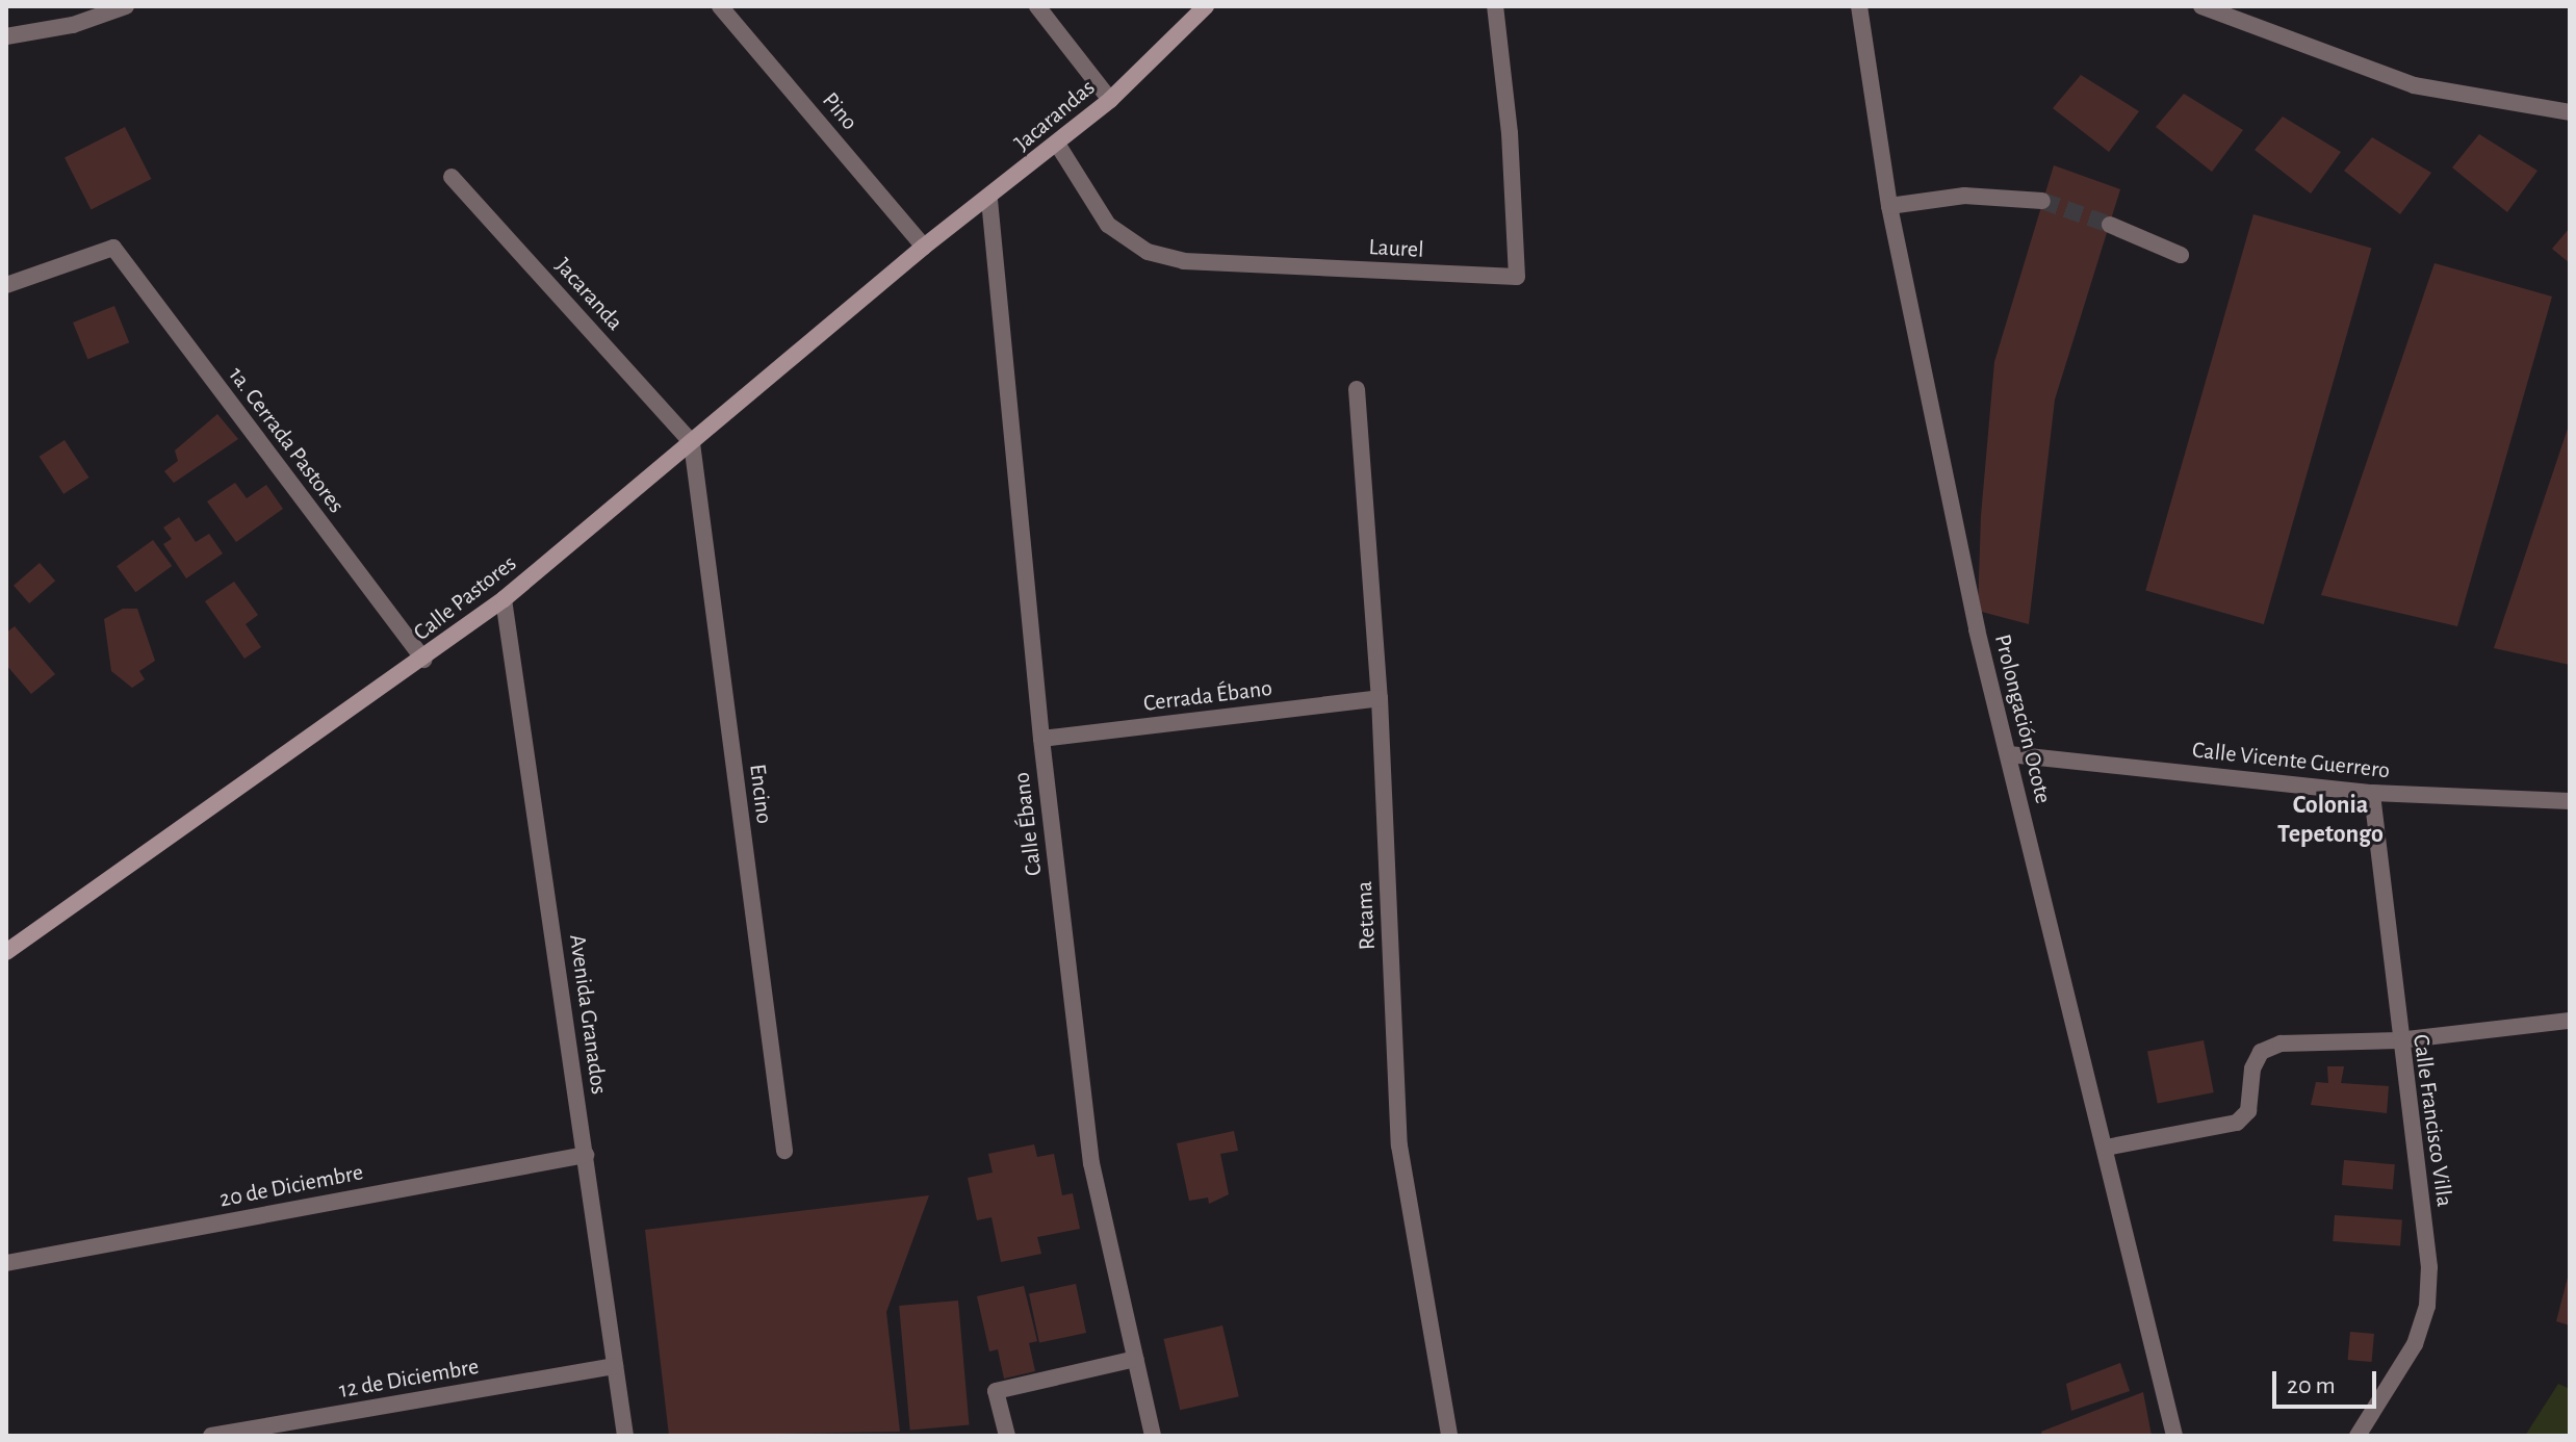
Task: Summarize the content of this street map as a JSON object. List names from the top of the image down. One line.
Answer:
{"streets":{"street":["Pino","Jacarandas","Laurel","Jacaranda","1a. Cerrada Pastores","Calle Pastores","Cerrada Ébano","Prolongación Ocote","Calle Vicente Guerrero","Encino","Calle Ébano","Retama","Avenida Granados","Calle Francisco Villa","20 de Diciembre","12 de Diciembre"]},"crossings":[["Pino","Jacarandas"],["Pino","Calle Pastores"],["Jacarandas","Laurel"],["Jacarandas","Calle Pastores"],["Jacarandas","Calle Ébano"],["Jacaranda","Calle Pastores"],["Jacaranda","Encino"],["1a. Cerrada Pastores","Calle Pastores"],["Calle Pastores","Encino"],["Calle Pastores","Avenida Granados"],["Cerrada Ébano","Calle Ébano"],["Cerrada Ébano","Retama"],["Prolongación Ocote","Calle Vicente Guerrero"],["Calle Vicente Guerrero","Calle Francisco Villa"],["Avenida Granados","20 de Diciembre"],["Avenida Granados","12 de Diciembre"]],"districts":["Colonia Tepetongo"],"scale_bar":"20 m"}
